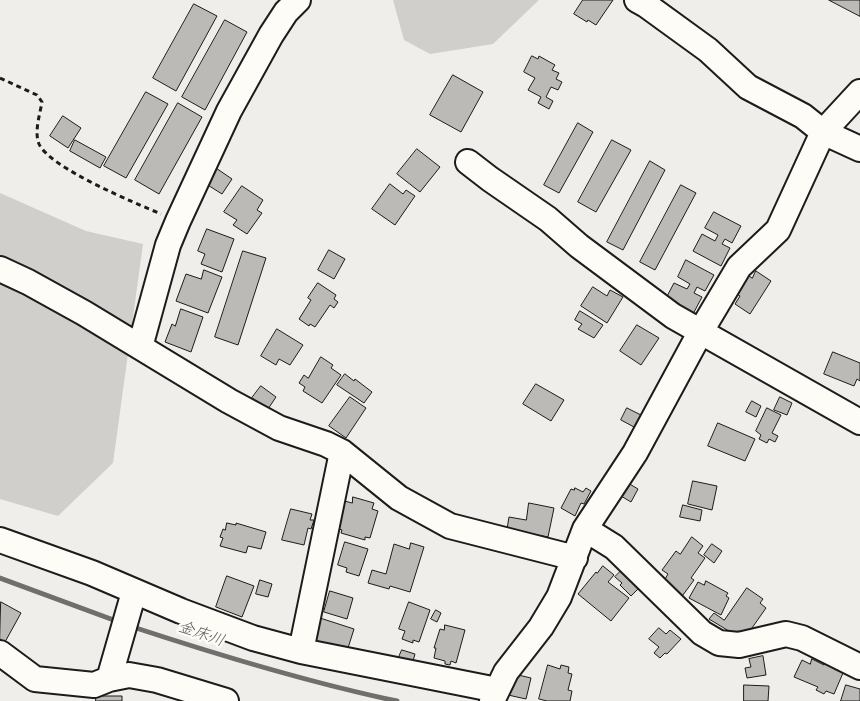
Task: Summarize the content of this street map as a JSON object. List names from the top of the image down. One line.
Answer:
{"water":["金床川"]}
